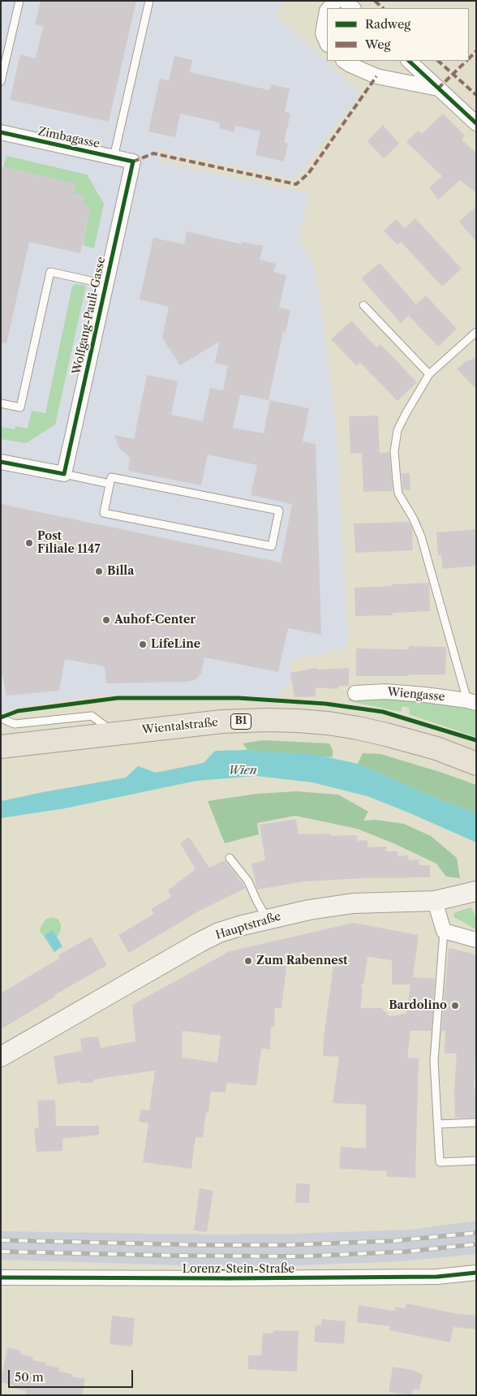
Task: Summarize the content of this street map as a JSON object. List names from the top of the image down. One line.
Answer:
{"streets":{"main road":["B1","Wientalstraße","Hauptstraße"],"street":["Zimbagasse","Wolfgang-Pauli-Gasse","Wiengasse","Lorenz-Stein-Straße"]},"crossings":[["Zimbagasse","Wolfgang-Pauli-Gasse"]],"water":["Wien"],"places":["Post Filiale 1147","Billa","Auhof-Center","LifeLine","Zum Rabennest","Bardolino"],"legend":["Radweg","Weg"],"scale_bar":"50 m"}
